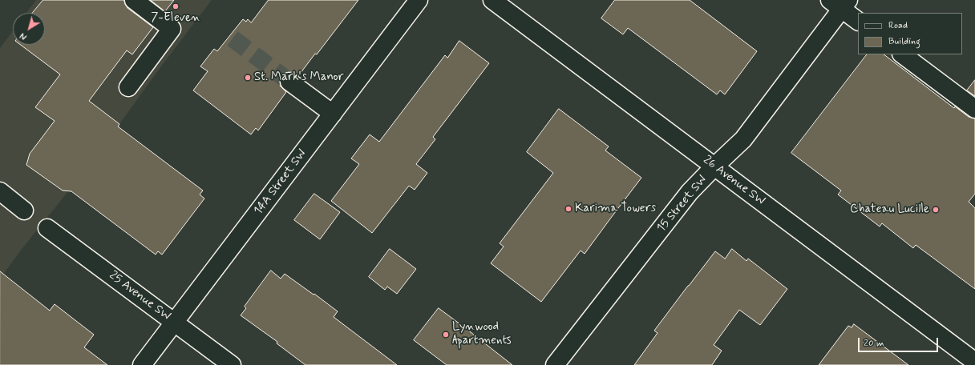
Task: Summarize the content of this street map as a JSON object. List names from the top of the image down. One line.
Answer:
{"streets":{"street":["26 Avenue SW","14A Street SW","15 Street SW","25 Avenue SW"]},"crossings":[["26 Avenue SW","15 Street SW"],["14A Street SW","25 Avenue SW"]],"places":["7-Eleven","St. Mark's Manor","Karima Towers","Chateau Lucille","Lynwood Apartments"],"legend":["Road","Building"],"scale_bar":"20 m","north":"bottom left"}
